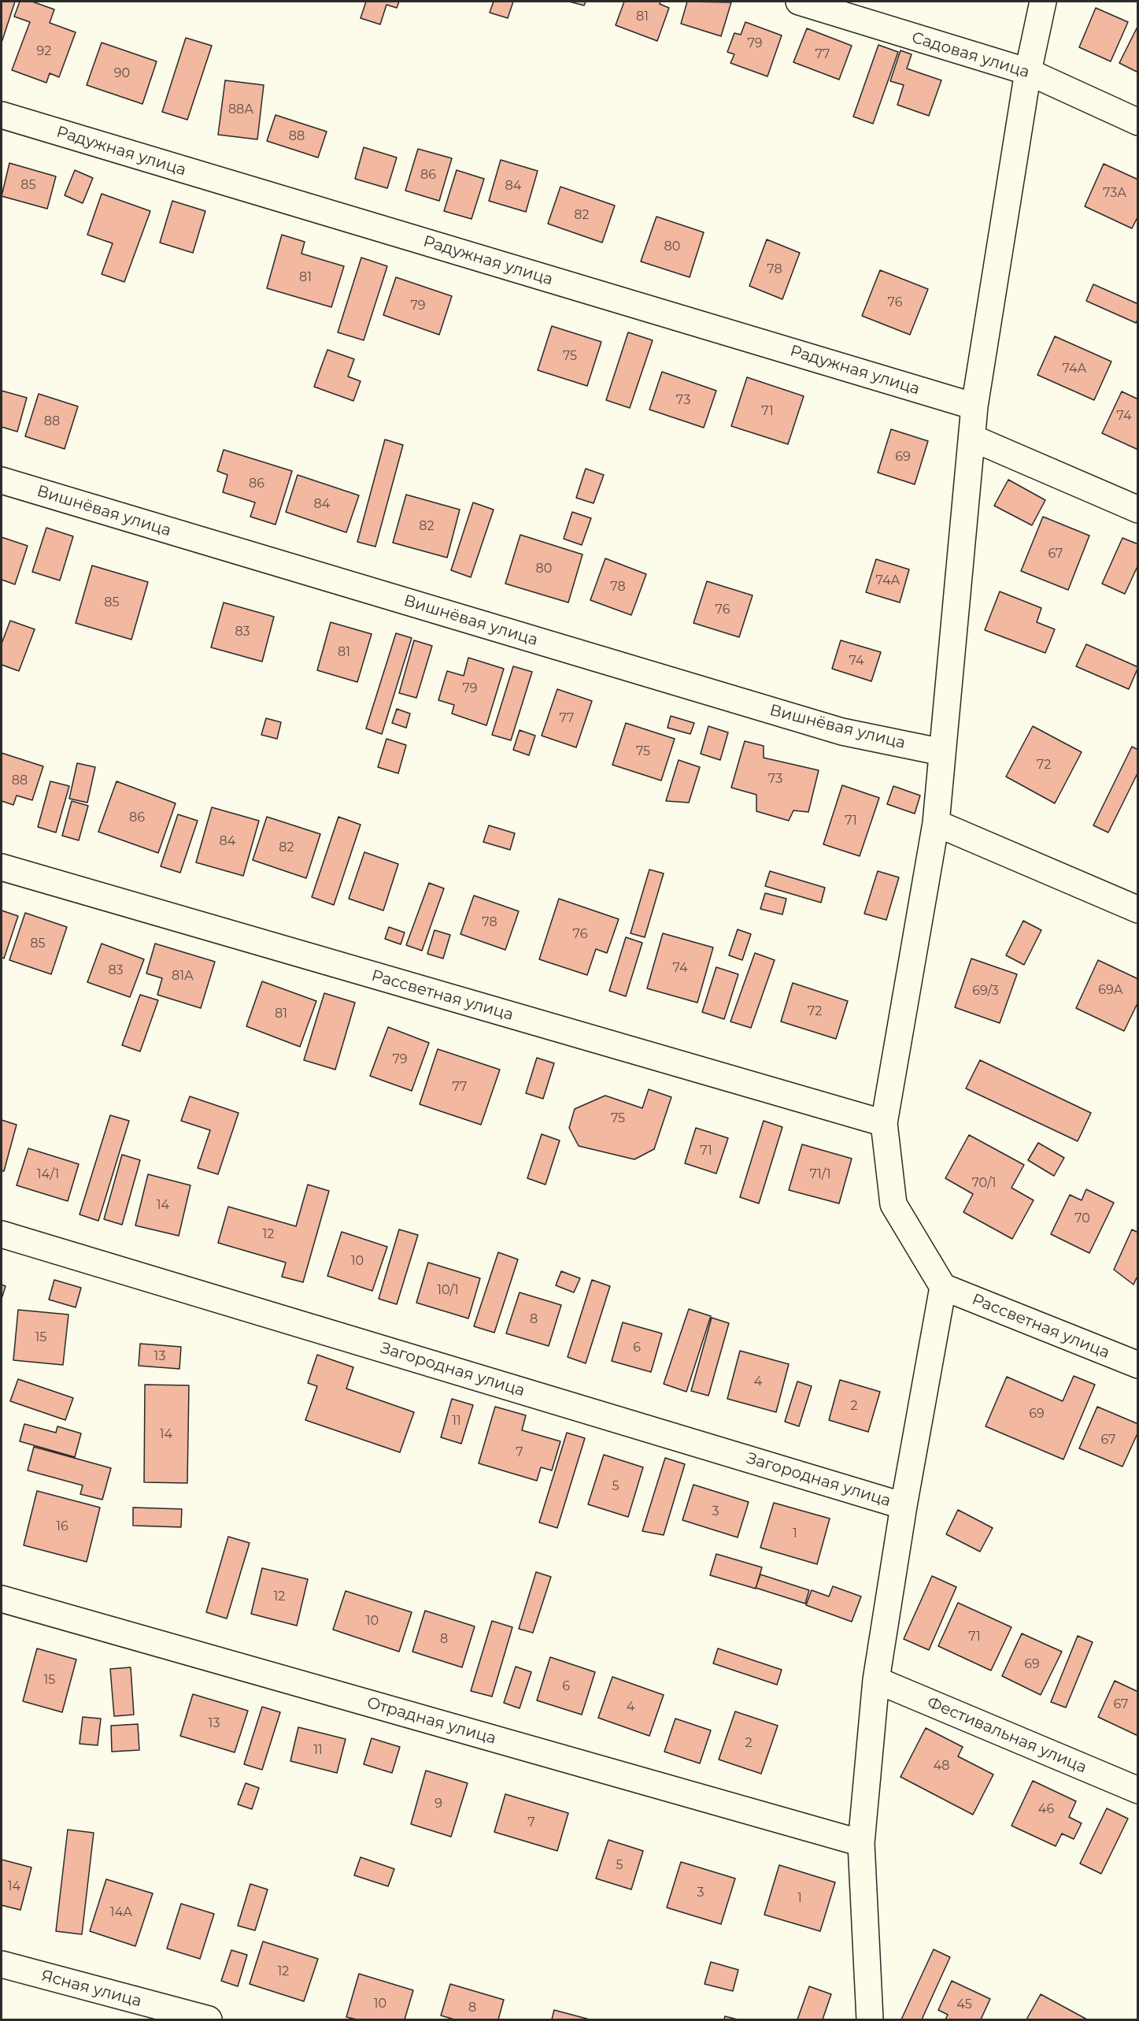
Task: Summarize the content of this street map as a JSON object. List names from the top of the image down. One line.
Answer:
{"streets":{"street":["Садовая улица","Радужная улица","Вишнёвая улица","Рассветная улица","Загородная улица","Отрадная улица","Фестивальная улица","Ясная улица"]},"house_numbers":["81","79","92","77","90","88А","88","86","85","84","73А","82","80","78","81","76","79","75","74А","73","71","74","88","69","86","84","82","67","80","74А","78","85","76","83","81","74","79","77","75","72","73","88","86","71","84","82","78","76","85","74","83","81А","69А","69/3","72","81","79","77","75","71","14/1","71/1","70/1","14","70","12","10","10/1","8","15","6","13","4","2","69","11","14","67","7","5","3","16","1","12","10","71","8","69","15","6","67","4","13","2","11","48","9","46","7","5","14","3","1","14А","12","10","45","8"]}
